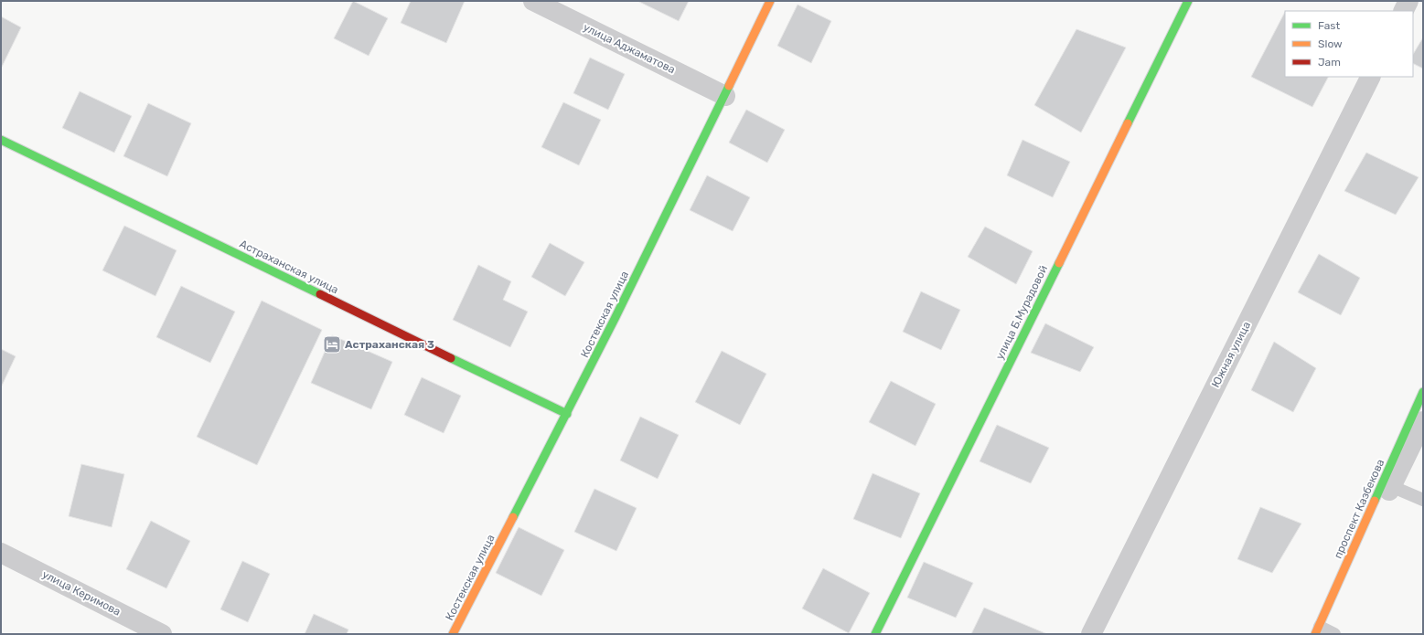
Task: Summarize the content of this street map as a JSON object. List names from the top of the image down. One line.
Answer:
{"streets":{"main road":["Астраханская улица","улица Б.Мурадовой","Костекская улица","проспект Казбекова"],"street":["улица Аджаматова","Южная улица","улица Керимова"]},"crossings":[["улица Аджаматова","Костекская улица"],["Астраханская улица","Костекская улица"]],"places":{"hotel":["Астраханская 3"]},"legend":["Fast","Slow","Jam"]}
